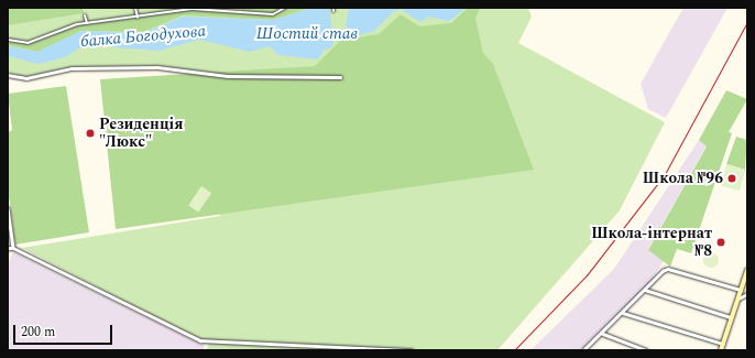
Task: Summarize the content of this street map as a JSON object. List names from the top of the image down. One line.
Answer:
{"water":["Шостий став","балка Богодухова"],"places":["Резиденція \"Люкс\"","Школа №96","Школа-інтернат №8"],"scale_bar":"200 m"}
